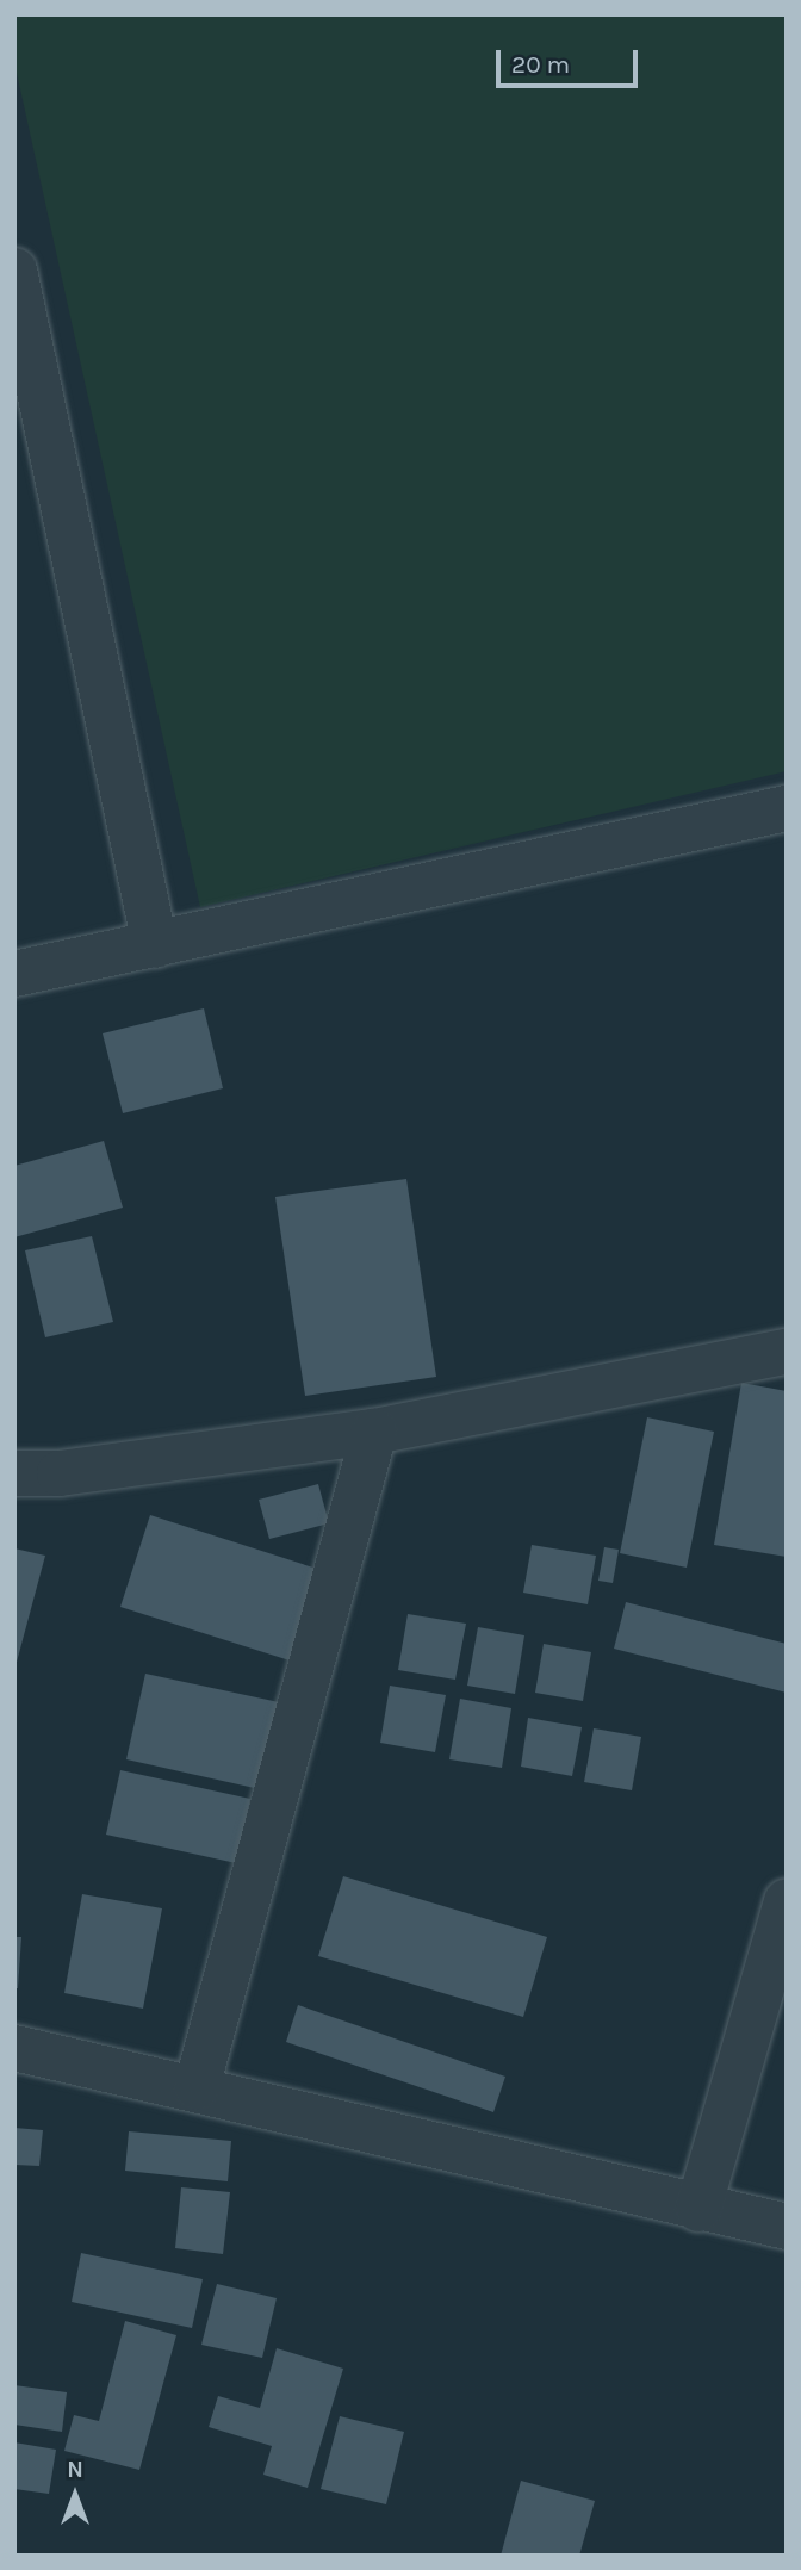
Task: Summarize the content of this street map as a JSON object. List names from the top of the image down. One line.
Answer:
{"scale_bar":"20 m","north":"top"}
